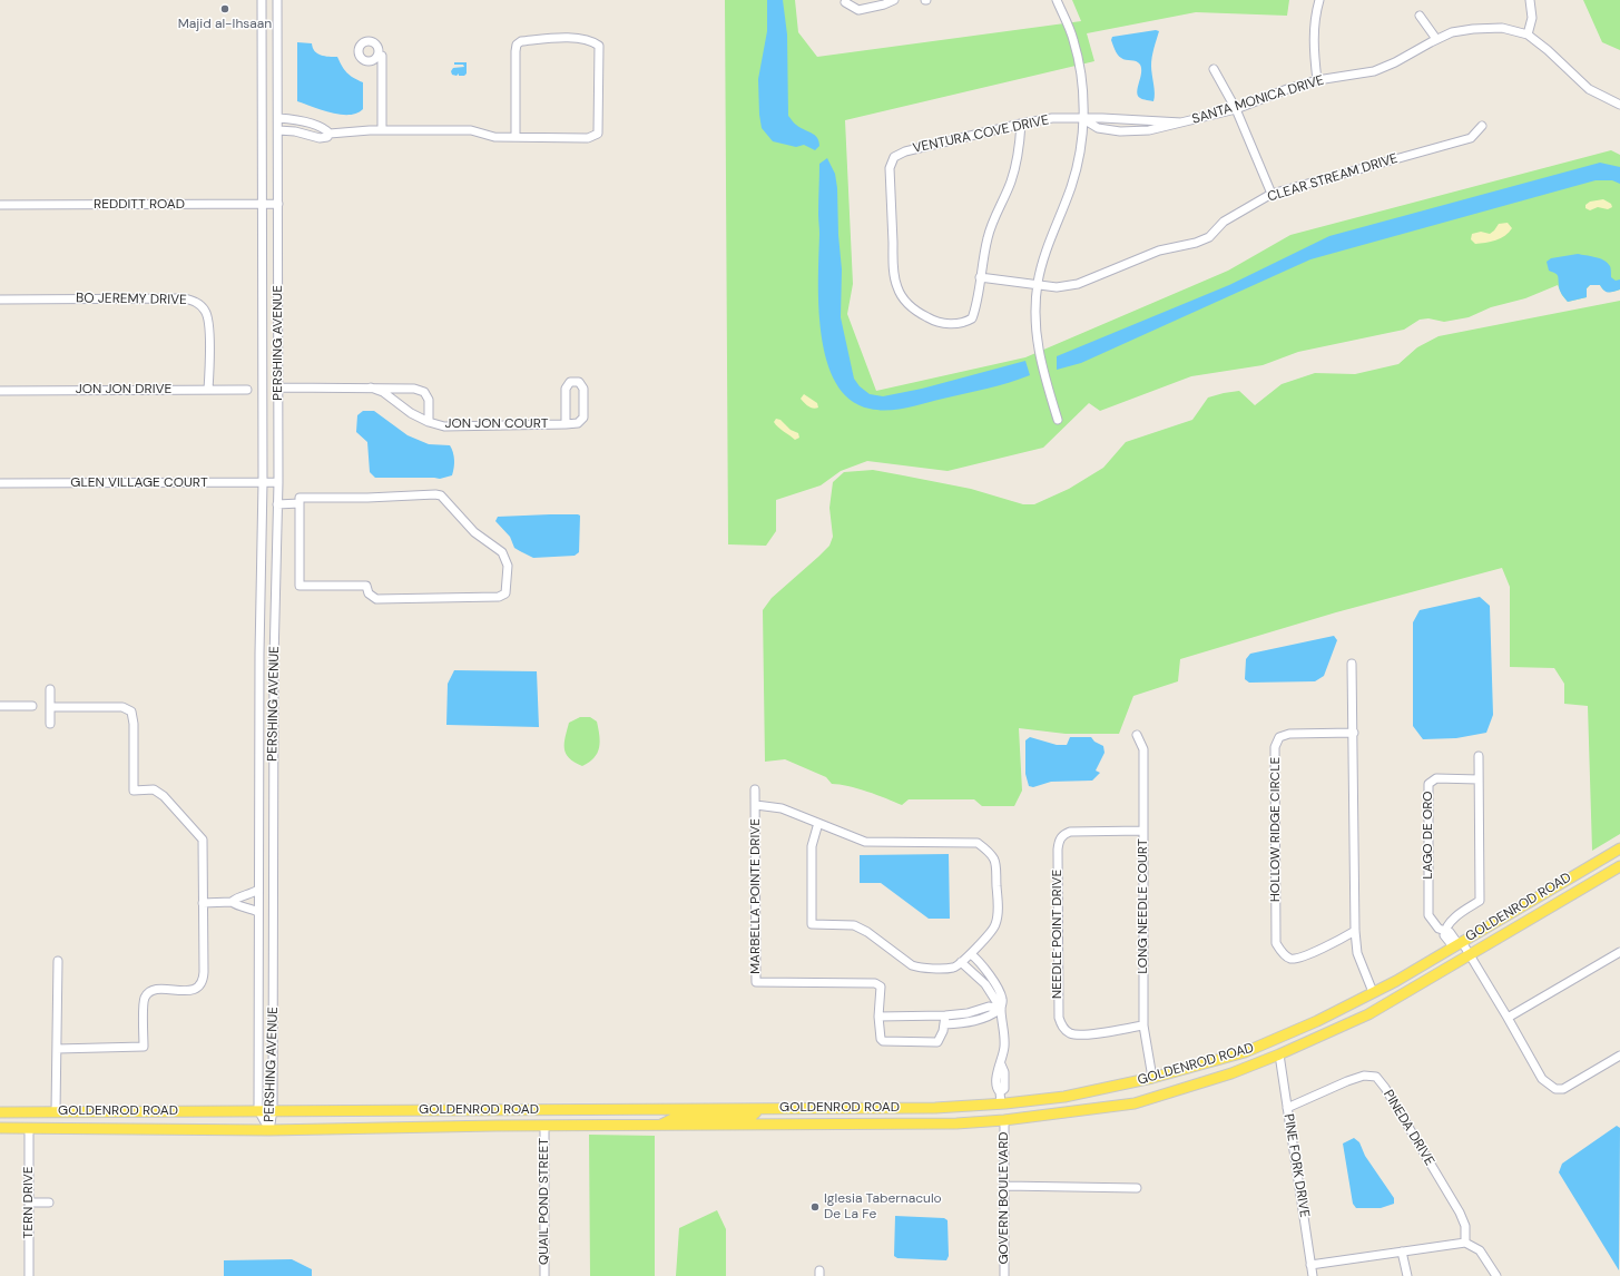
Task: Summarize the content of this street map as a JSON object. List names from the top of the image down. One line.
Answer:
{"streets":{"main road":["GOLDENROD ROAD"],"street":["SANTA MONICA DRIVE","VENTURA COVE DRIVE","CLEAR STREAM DRIVE","REDDITT ROAD","BO JEREMY DRIVE","PERSHING AVENUE","JON JON DRIVE","JON JON COURT","GLEN VILLAGE COURT","HOLLOW RIDGE CIRCLE","LAGO DE ORO","MARBELLA POINTE DRIVE","LONG NEEDLE COURT","NEEDLE POINT DRIVE","PINEDA DRIVE","PINE FORK DRIVE","GOVERN BOULEVARD","QUAIL POND STREET","TERN DRIVE"]},"crossings":[["SANTA MONICA DRIVE","VENTURA COVE DRIVE"],["VENTURA COVE DRIVE","CLEAR STREAM DRIVE"],["REDDITT ROAD","PERSHING AVENUE"],["BO JEREMY DRIVE","JON JON DRIVE"],["PERSHING AVENUE","JON JON COURT"],["PERSHING AVENUE","GLEN VILLAGE COURT"],["PERSHING AVENUE","GOLDENROD ROAD"],["LAGO DE ORO","GOLDENROD ROAD"],["LONG NEEDLE COURT","GOLDENROD ROAD"],["LONG NEEDLE COURT","NEEDLE POINT DRIVE"],["GOLDENROD ROAD","PINE FORK DRIVE"],["GOLDENROD ROAD","GOVERN BOULEVARD"],["GOLDENROD ROAD","QUAIL POND STREET"],["GOLDENROD ROAD","TERN DRIVE"],["PINEDA DRIVE","PINE FORK DRIVE"]],"places":["Majid al-Ihsaan","Iglesia Tabernaculo De La Fe"]}
